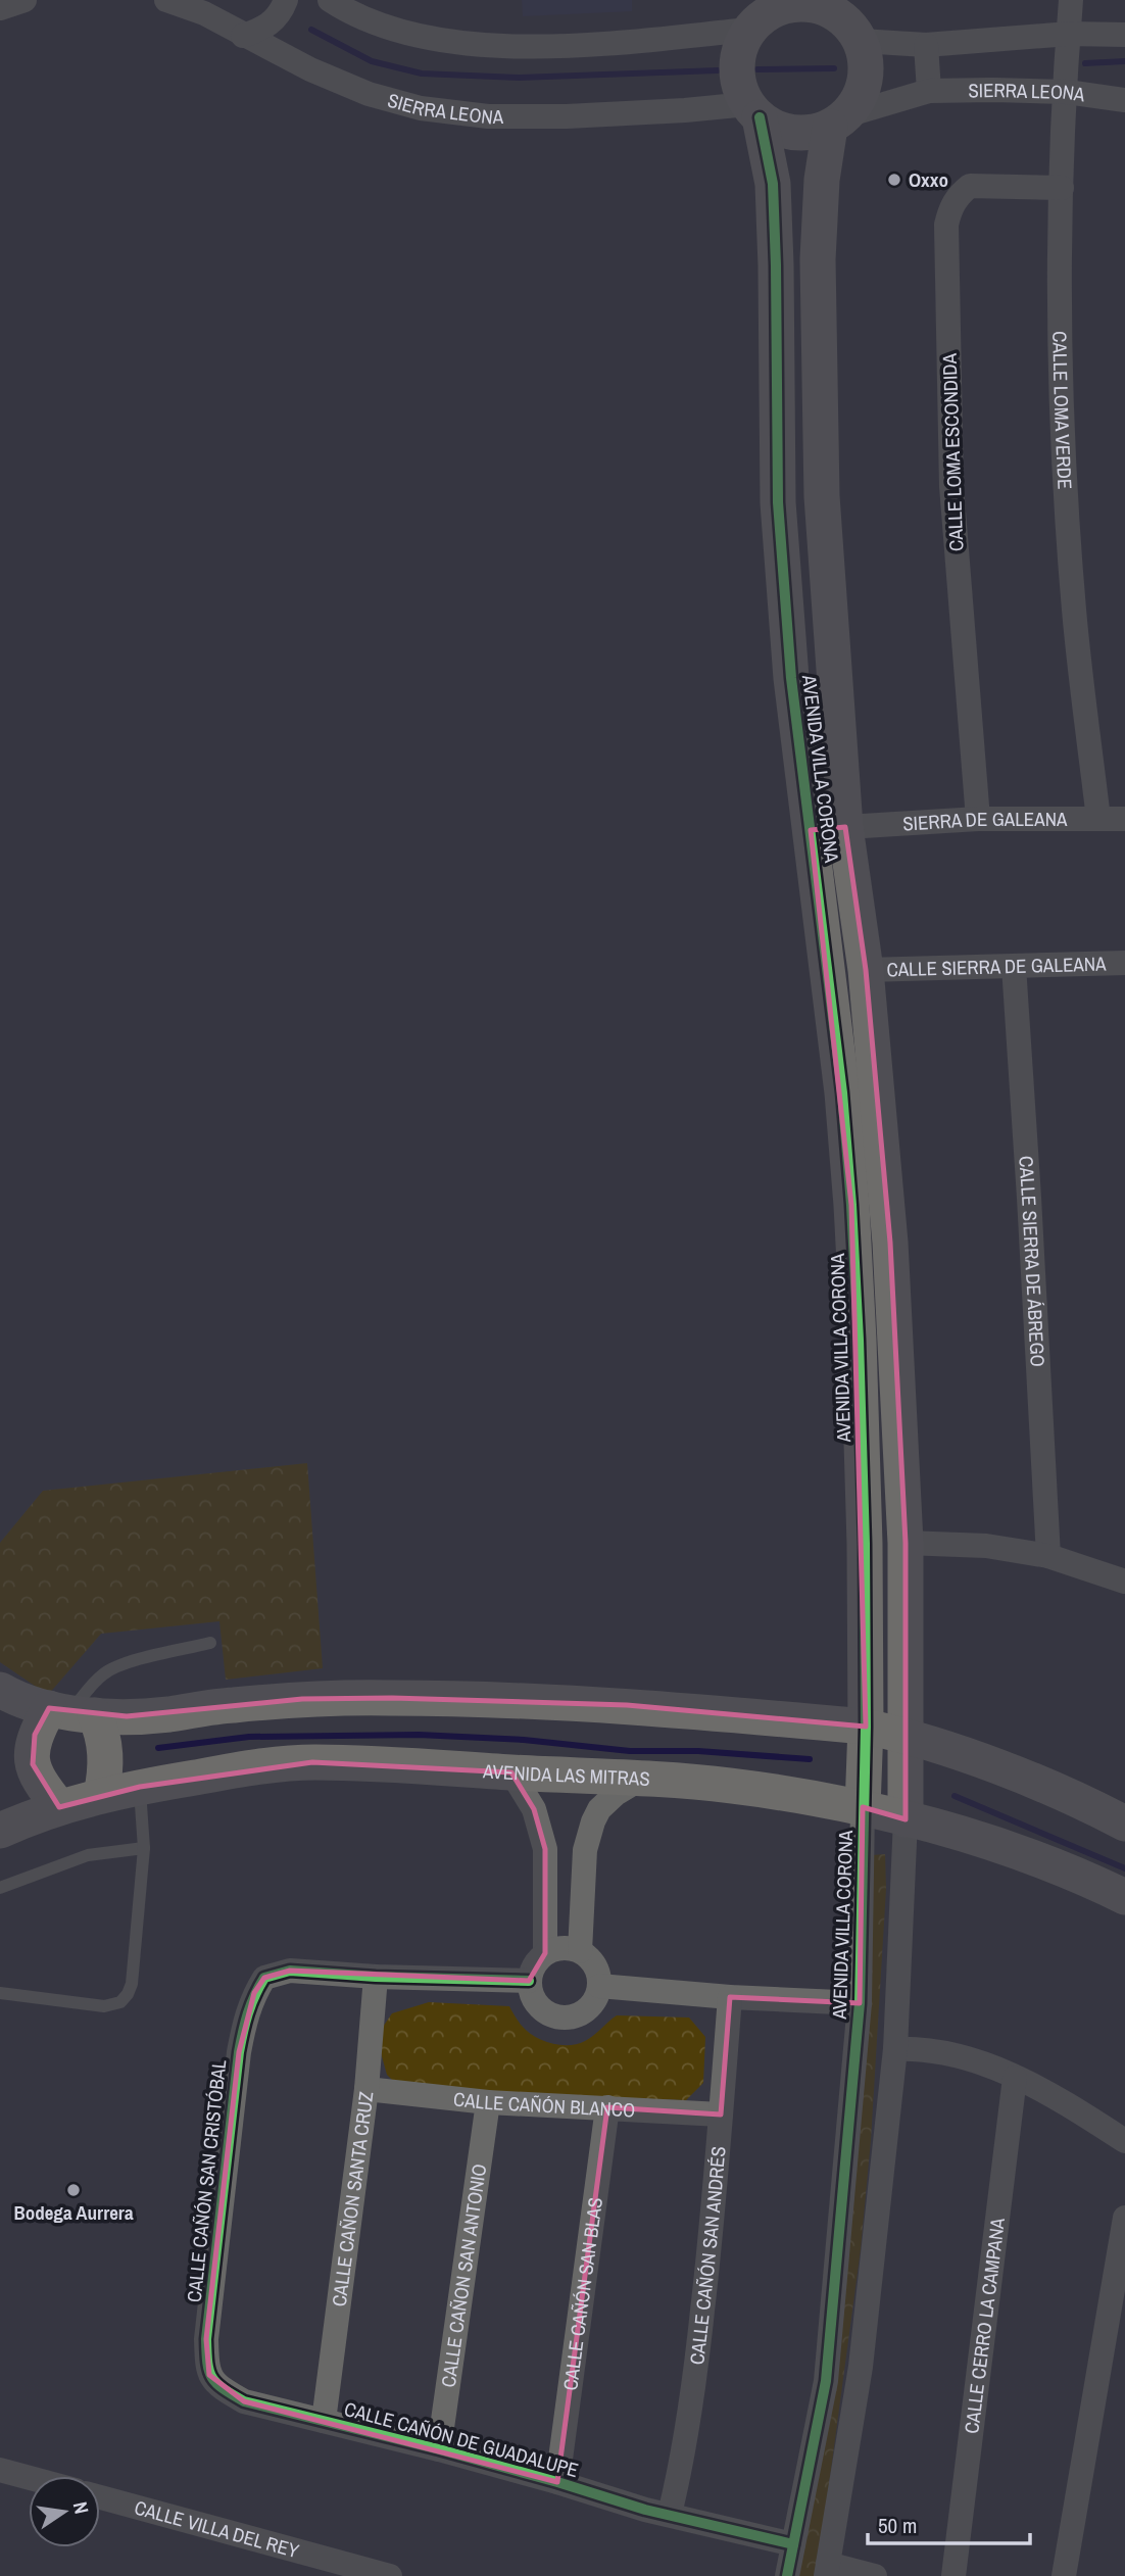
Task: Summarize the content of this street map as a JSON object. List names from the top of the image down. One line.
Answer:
{"streets":{"street":["SIERRA LEONA","CALLE LOMA VERDE","CALLE LOMA ESCONDIDA","AVENIDA VILLA CORONA","SIERRA DE GALEANA","CALLE SIERRA DE GALEANA","CALLE SIERRA DE ÁBREGO","AVENIDA LAS MITRAS","CALLE CAÑÓN BLANCO","CALLE CAÑÓN SAN CRISTÓBAL","CALLE CAÑON SANTA CRUZ","CALLE CAÑÓN SAN ANDRÉS","CALLE CAÑON SAN ANTONIO","CALLE CAÑÓN SAN BLAS","CALLE CERRO LA CAMPANA","CALLE CAÑÓN DE GUADALUPE","CALLE VILLA DEL REY"]},"crossings":[["SIERRA LEONA","CALLE LOMA VERDE"],["SIERRA LEONA","AVENIDA VILLA CORONA"],["CALLE LOMA VERDE","CALLE LOMA ESCONDIDA"],["CALLE LOMA VERDE","SIERRA DE GALEANA"],["CALLE LOMA ESCONDIDA","SIERRA DE GALEANA"],["AVENIDA VILLA CORONA","SIERRA DE GALEANA"],["AVENIDA VILLA CORONA","CALLE SIERRA DE GALEANA"],["AVENIDA VILLA CORONA","AVENIDA LAS MITRAS"],["AVENIDA VILLA CORONA","CALLE CAÑÓN DE GUADALUPE"],["CALLE SIERRA DE GALEANA","CALLE SIERRA DE ÁBREGO"],["CALLE CAÑÓN BLANCO","CALLE CAÑON SANTA CRUZ"],["CALLE CAÑÓN BLANCO","CALLE CAÑÓN SAN ANDRÉS"],["CALLE CAÑÓN BLANCO","CALLE CAÑON SAN ANTONIO"],["CALLE CAÑÓN BLANCO","CALLE CAÑÓN SAN BLAS"],["CALLE CAÑÓN SAN CRISTÓBAL","CALLE CAÑON SANTA CRUZ"],["CALLE CAÑÓN SAN CRISTÓBAL","CALLE CAÑÓN DE GUADALUPE"],["CALLE CAÑON SANTA CRUZ","CALLE CAÑÓN DE GUADALUPE"],["CALLE CAÑÓN SAN ANDRÉS","CALLE CAÑÓN DE GUADALUPE"],["CALLE CAÑON SAN ANTONIO","CALLE CAÑÓN DE GUADALUPE"],["CALLE CAÑÓN SAN BLAS","CALLE CAÑÓN DE GUADALUPE"]],"places":["Oxxo","Bodega Aurrera"],"scale_bar":"50 m","north":"right"}
